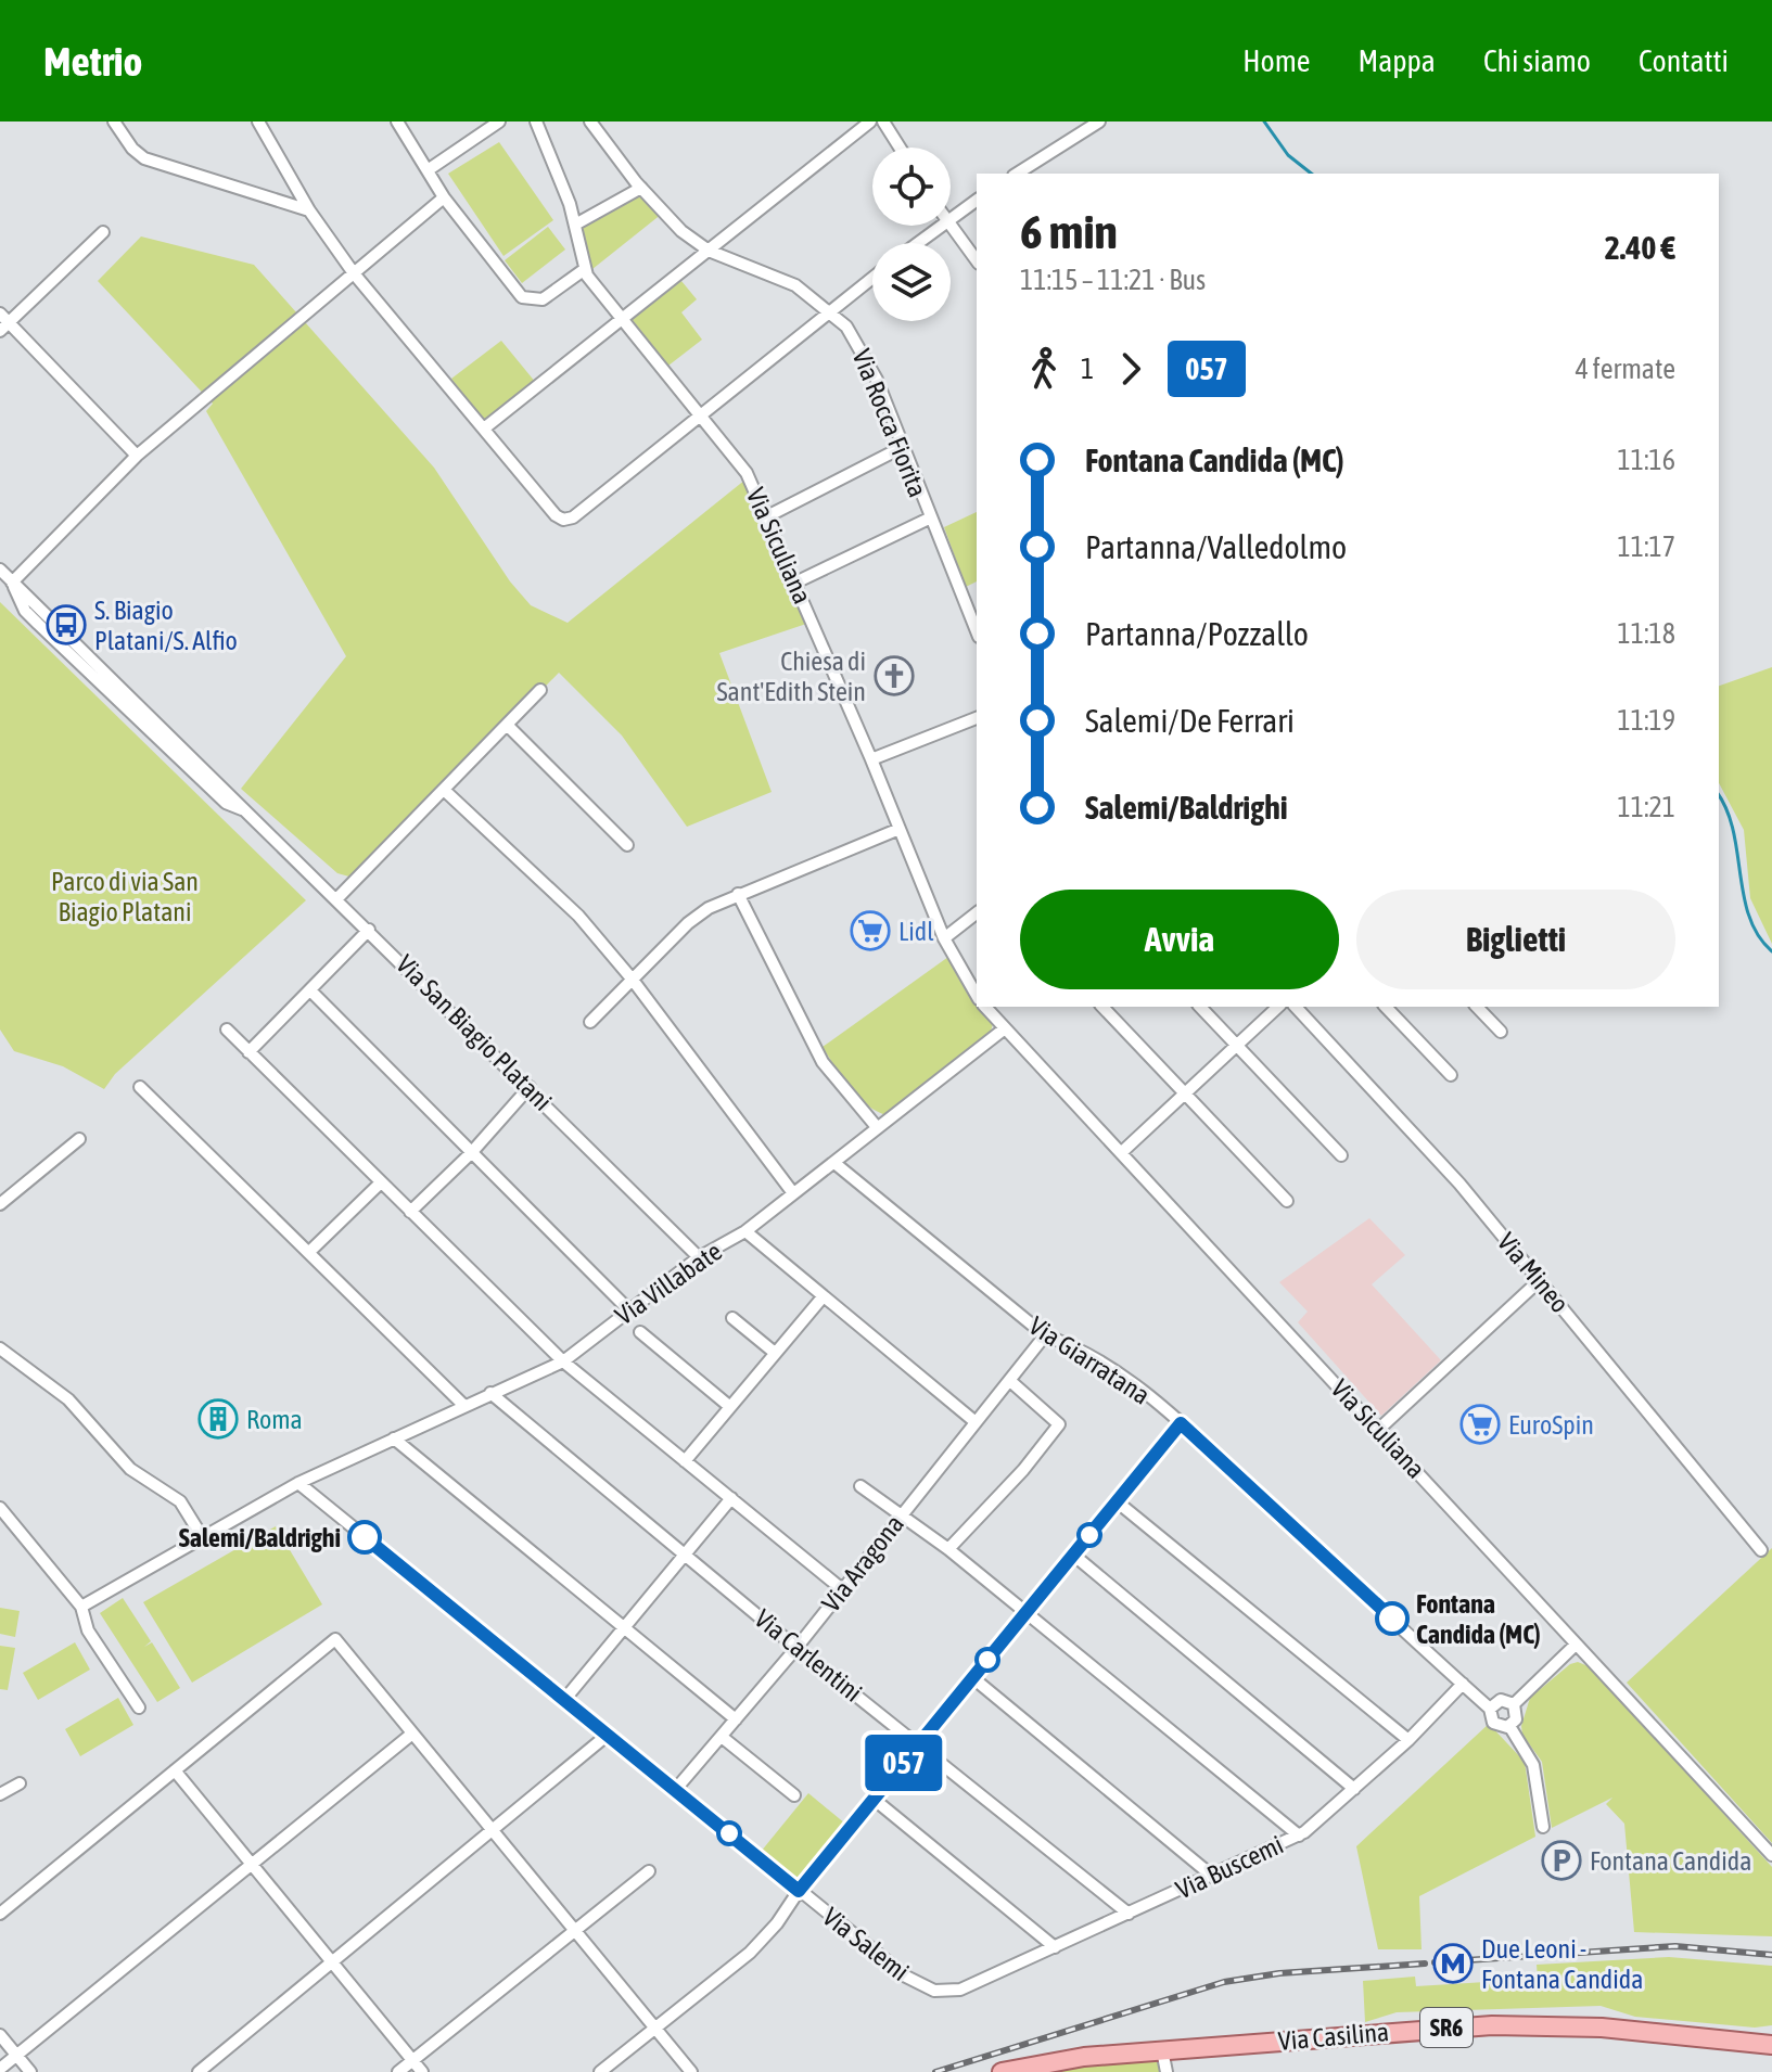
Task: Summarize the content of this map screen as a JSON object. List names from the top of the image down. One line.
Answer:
{"streets":{"main road":["SR6","Via Casilina"],"street":["Via Rocca Fiorita","Via Siculiana","Via San Biagio Platani","Via Mineo","Via Villabate","Via Giarratana","Via Aragona","Via Carlentini","Via Buscemi","Via Salemi"]},"crossings":[["Via Siculiana","Via Villabate"],["Via San Biagio Platani","Via Villabate"],["Via Villabate","Via Giarratana"],["Via Villabate","Via Carlentini"],["Via Villabate","Via Salemi"],["Via Giarratana","Via Aragona"],["Via Giarratana","Via Buscemi"],["Via Aragona","Via Carlentini"],["Via Aragona","Via Salemi"],["Via Carlentini","Via Buscemi"],["Via Buscemi","Via Salemi"]],"parks":["Parco di via San Biagio Platani"],"places":{"bus stop":["S. Biagio Platani/S. Alfio"],"church":["Chiesa di Sant'Edith Stein"],"supermarket":["Lidl","EuroSpin"],"building":["Roma"],"other":["Salemi/Baldrighi","Fontana Candida (MC)"],"parking":["Fontana Candida"],"metro station":["Due Leoni - Fontana Candida"]},"lines":["bus line 057"],"page":{"header":"Metrio","nav":["Home","Mappa","Chi siamo","Contatti"],"on_map":"057","heading":["6 min","11:15 – 11:21 · Bus","2.40 €"],"legs":["1","057","4 fermate"],"list":[{"name":"Fontana Candida (MC)","value":"11:16"},{"name":"Partanna/Valledolmo","value":"11:17"},{"name":"Partanna/Pozzallo","value":"11:18"},{"name":"Salemi/De Ferrari","value":"11:19"},{"name":"Salemi/Baldrighi","value":"11:21"}],"buttons":["Avvia","Biglietti"]}}
